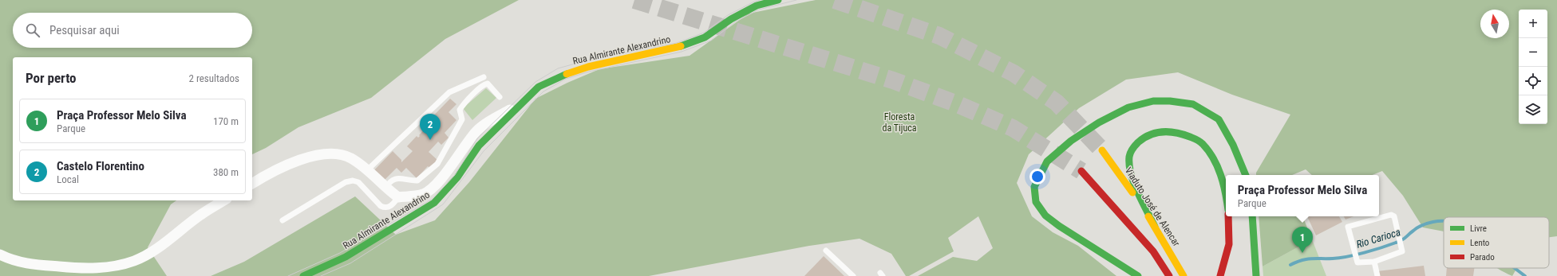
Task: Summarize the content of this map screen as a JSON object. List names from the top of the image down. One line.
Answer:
{"streets":{"main road":["Rua Almirante Alexandrino","Viaduto José de Alencar"]},"water":["Rio Carioca"],"parks":["Floresta da Tijuca"],"legend":["Livre","Lento","Parado"],"north":"top","page":{"map_buttons":["+","−"],"search":"Pesquisar aqui","heading":["Por perto","2 resultados"],"list":[{"mark":"1","name":"Praça Professor Melo Silva","note":"Parque","value":"170 m"},{"mark":"2","name":"Castelo Florentino","note":"Local","value":"380 m"}],"pins":["2","1"],"popup":["Praça Professor Melo Silva","Parque"]}}
